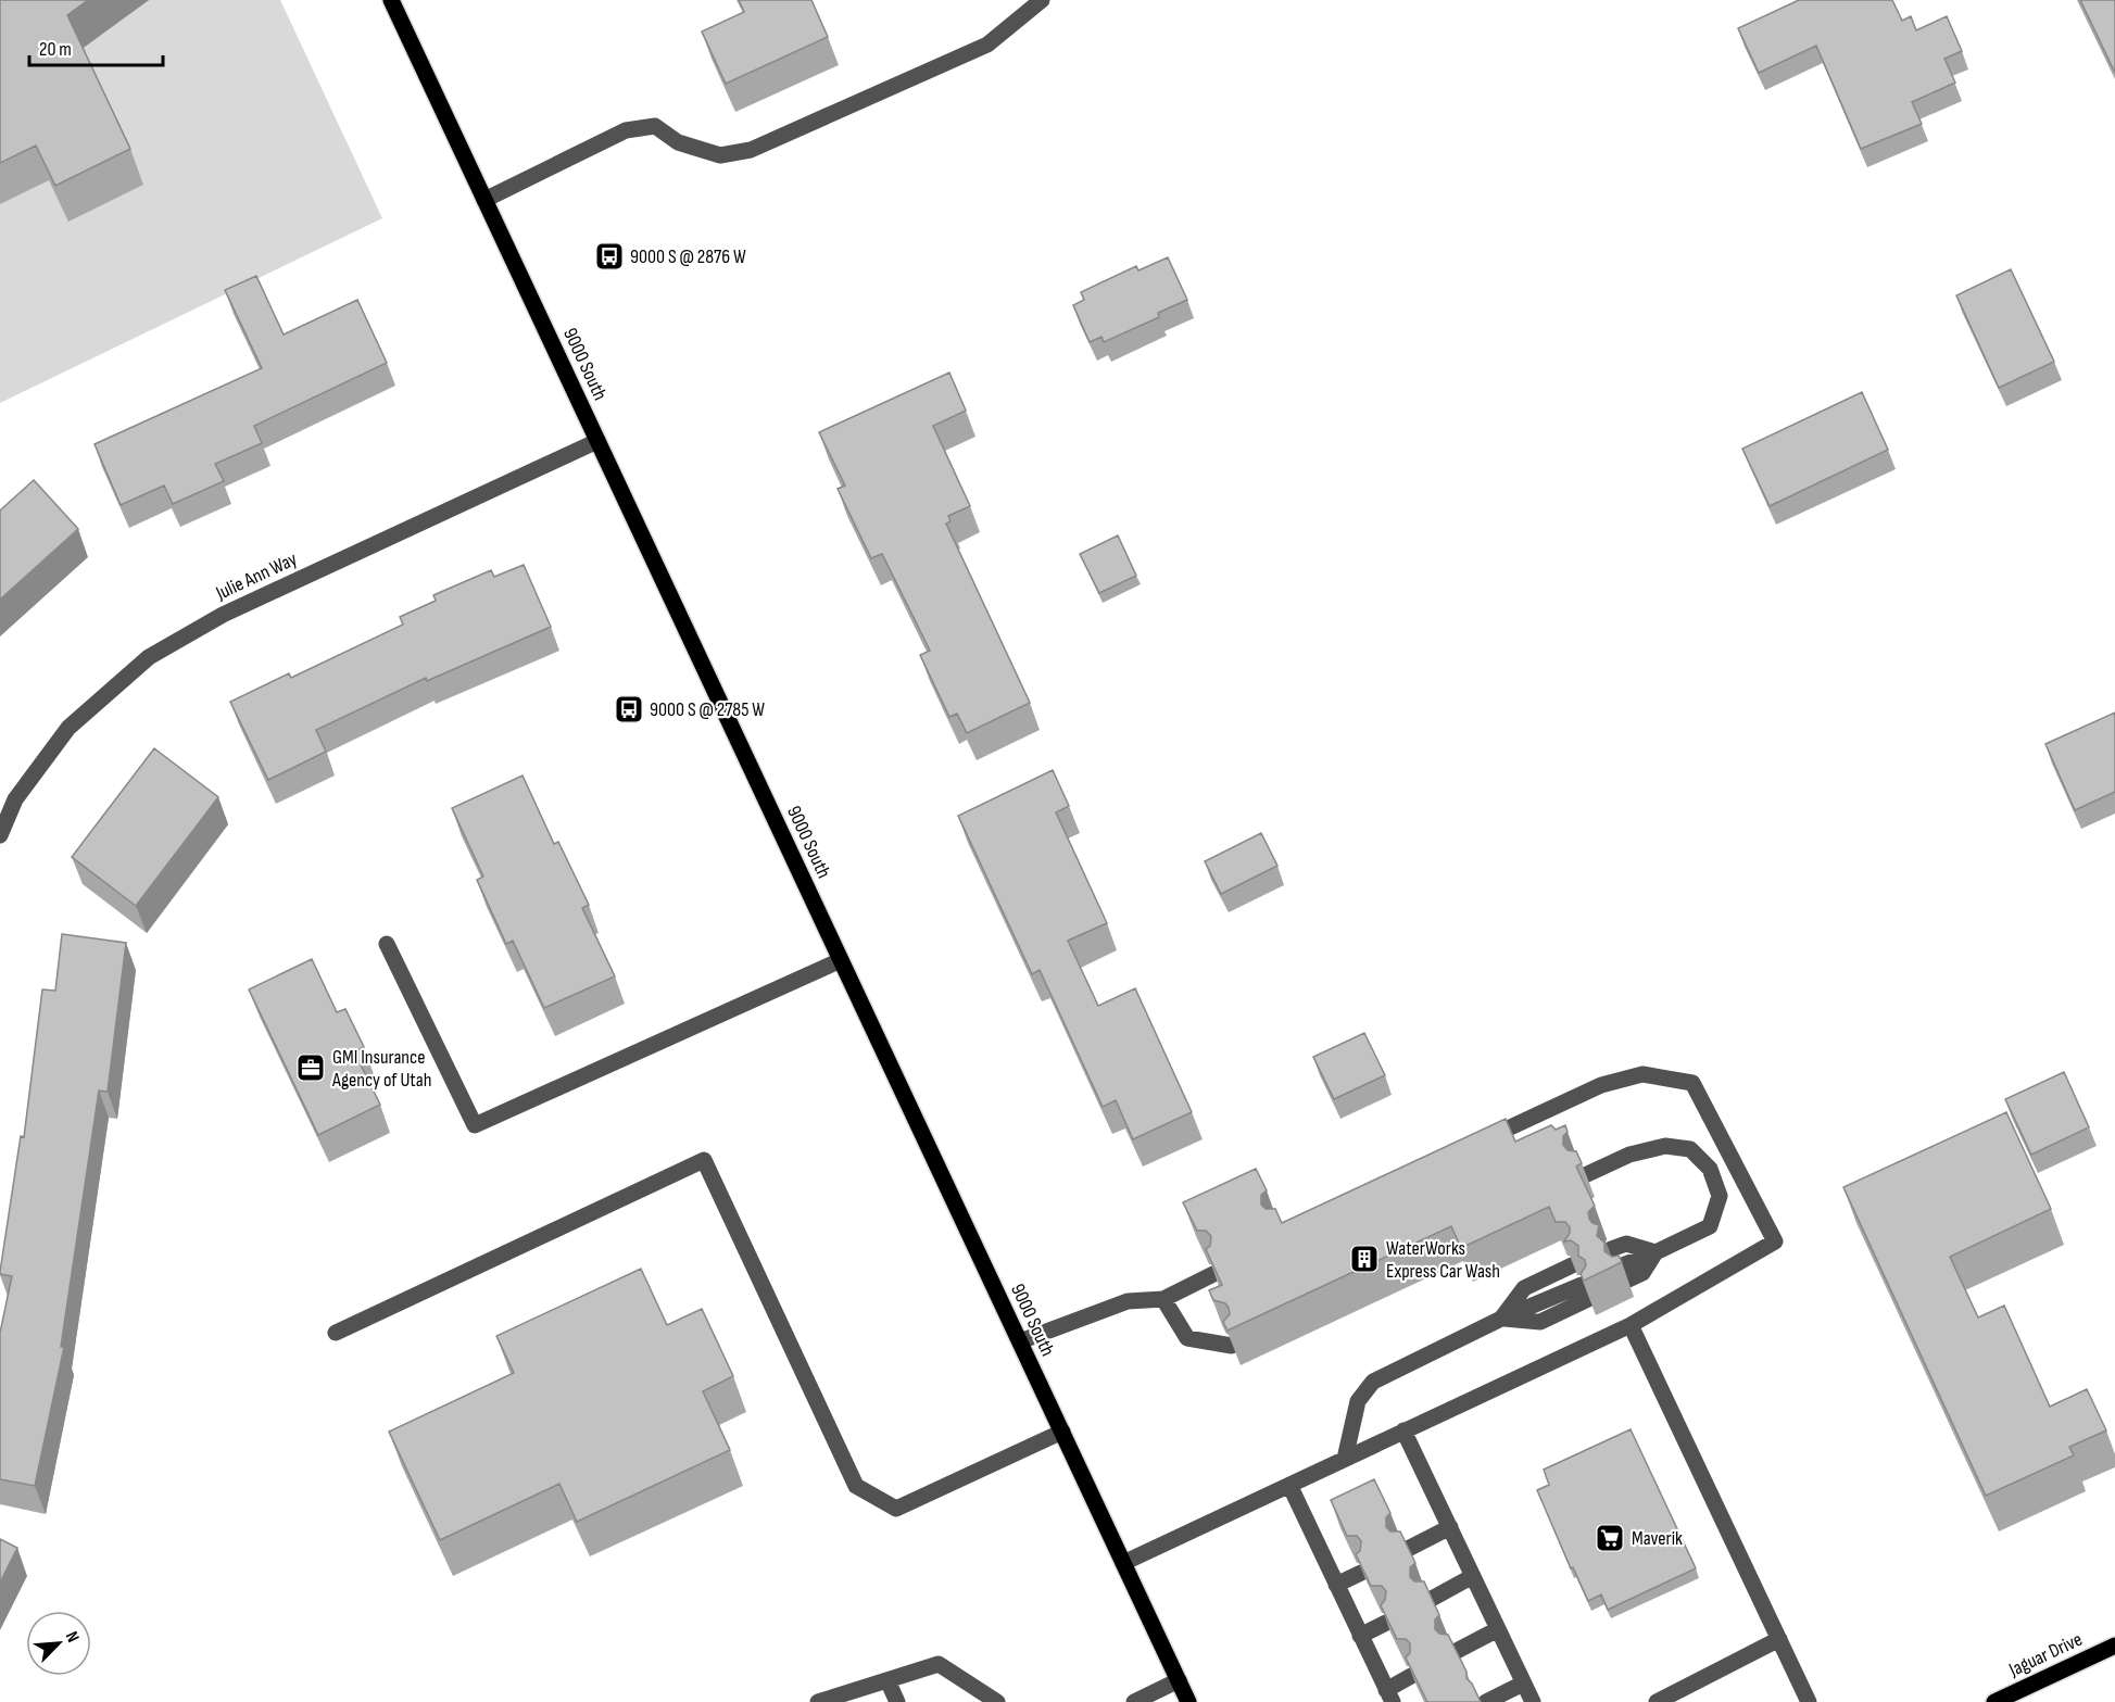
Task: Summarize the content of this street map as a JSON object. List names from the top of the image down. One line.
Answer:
{"streets":{"main road":["9000 South","Jaguar Drive"],"street":["Julie Ann Way"]},"crossings":[["9000 South","Julie Ann Way"]],"places":{"bus stop":["9000 S @ 2876 W","9000 S @ 2785 W"],"office":["GMI Insurance Agency of Utah"],"building":["WaterWorks Express Car Wash"],"supermarket":["Maverik"]},"scale_bar":"20 m","north":"top right"}
